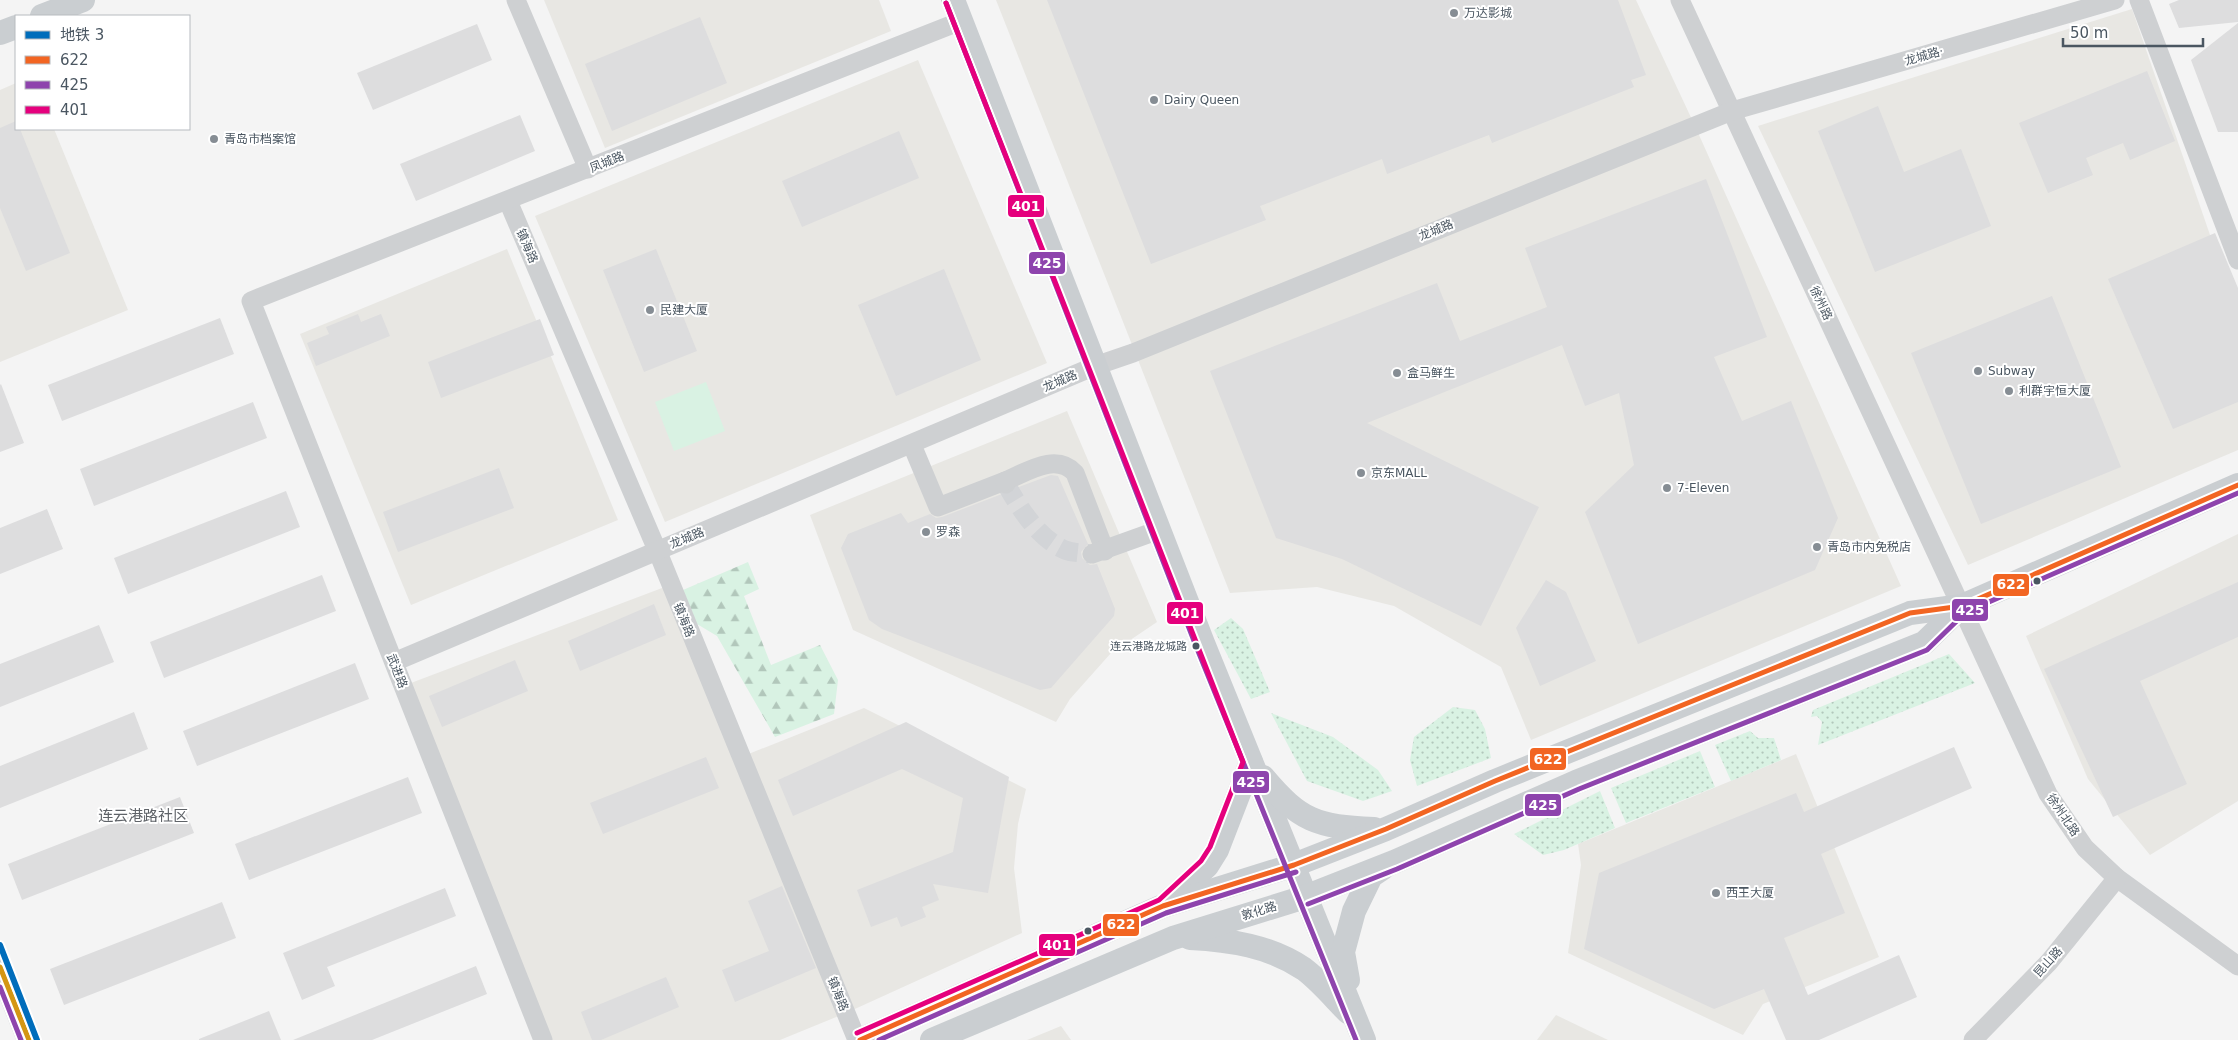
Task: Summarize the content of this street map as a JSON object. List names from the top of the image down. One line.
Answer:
{"streets":{"main road":["敦化路"],"street":["龙城路·","凤城路","龙城路","镇海路","徐州路","武进路","徐州北路","昆山路"]},"crossings":[["龙城路·","龙城路"],["龙城路·","徐州路"],["凤城路","镇海路"],["凤城路","武进路"],["龙城路","镇海路"],["龙城路","徐州路"],["龙城路","武进路"],["镇海路","敦化路"],["徐州路","徐州北路"],["徐州路","敦化路"],["徐州北路","敦化路"],["徐州北路","昆山路"]],"districts":["连云港路社区"],"places":["万达影城","Dairy Queen","青岛市档案馆","民建大厦","Subway","盒马鲜生","利群宇恒大厦","京东MALL","7-Eleven","罗森","青岛市内免税店","连云港路龙城路","西王大厦"],"lines":["transit line 425","transit line 401","transit line 622","metro line 3"],"legend":["地铁 3","622","425","401"],"scale_bar":"50 m"}
